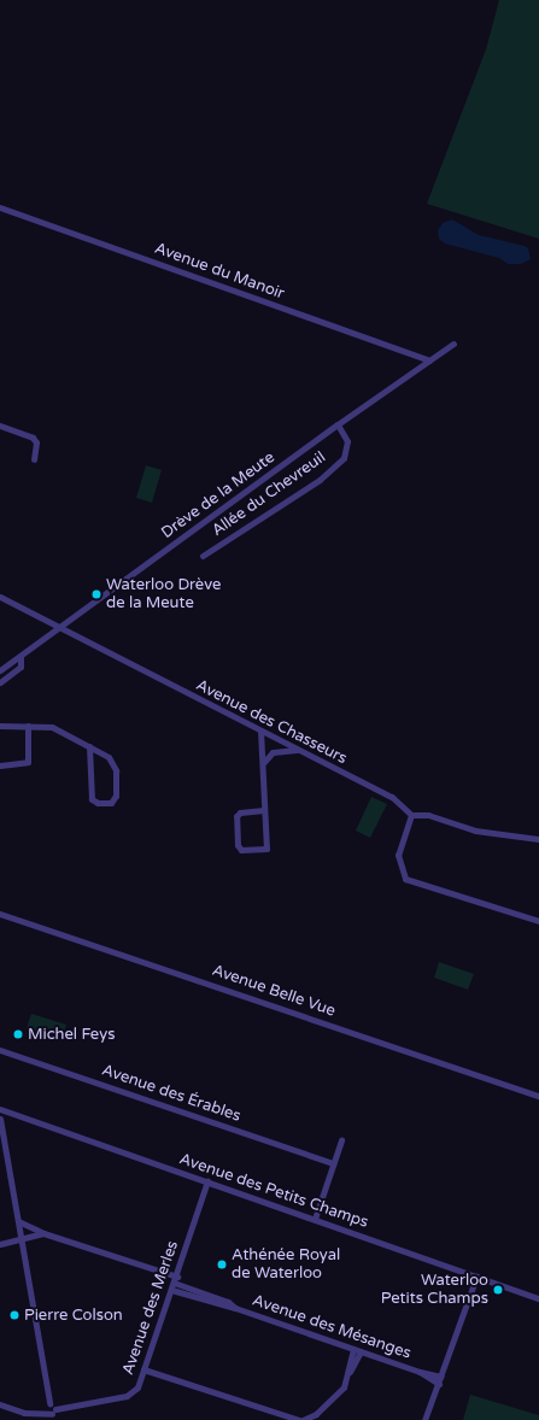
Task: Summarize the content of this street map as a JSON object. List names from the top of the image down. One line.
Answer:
{"streets":{"street":["Avenue du Manoir","Allée du Chevreuil","Drève de la Meute","Avenue des Chasseurs","Avenue Belle Vue","Avenue des Érables","Avenue des Petits Champs","Avenue des Merles","Avenue des Mésanges"]},"crossings":[["Avenue du Manoir","Drève de la Meute"],["Allée du Chevreuil","Drève de la Meute"],["Drève de la Meute","Avenue des Chasseurs"],["Avenue des Petits Champs","Avenue des Merles"],["Avenue des Merles","Avenue des Mésanges"]],"places":["Waterloo Drève de la Meute","Michel Feys","Athénée Royal de Waterloo","Waterloo Petits Champs","Pierre Colson"]}
